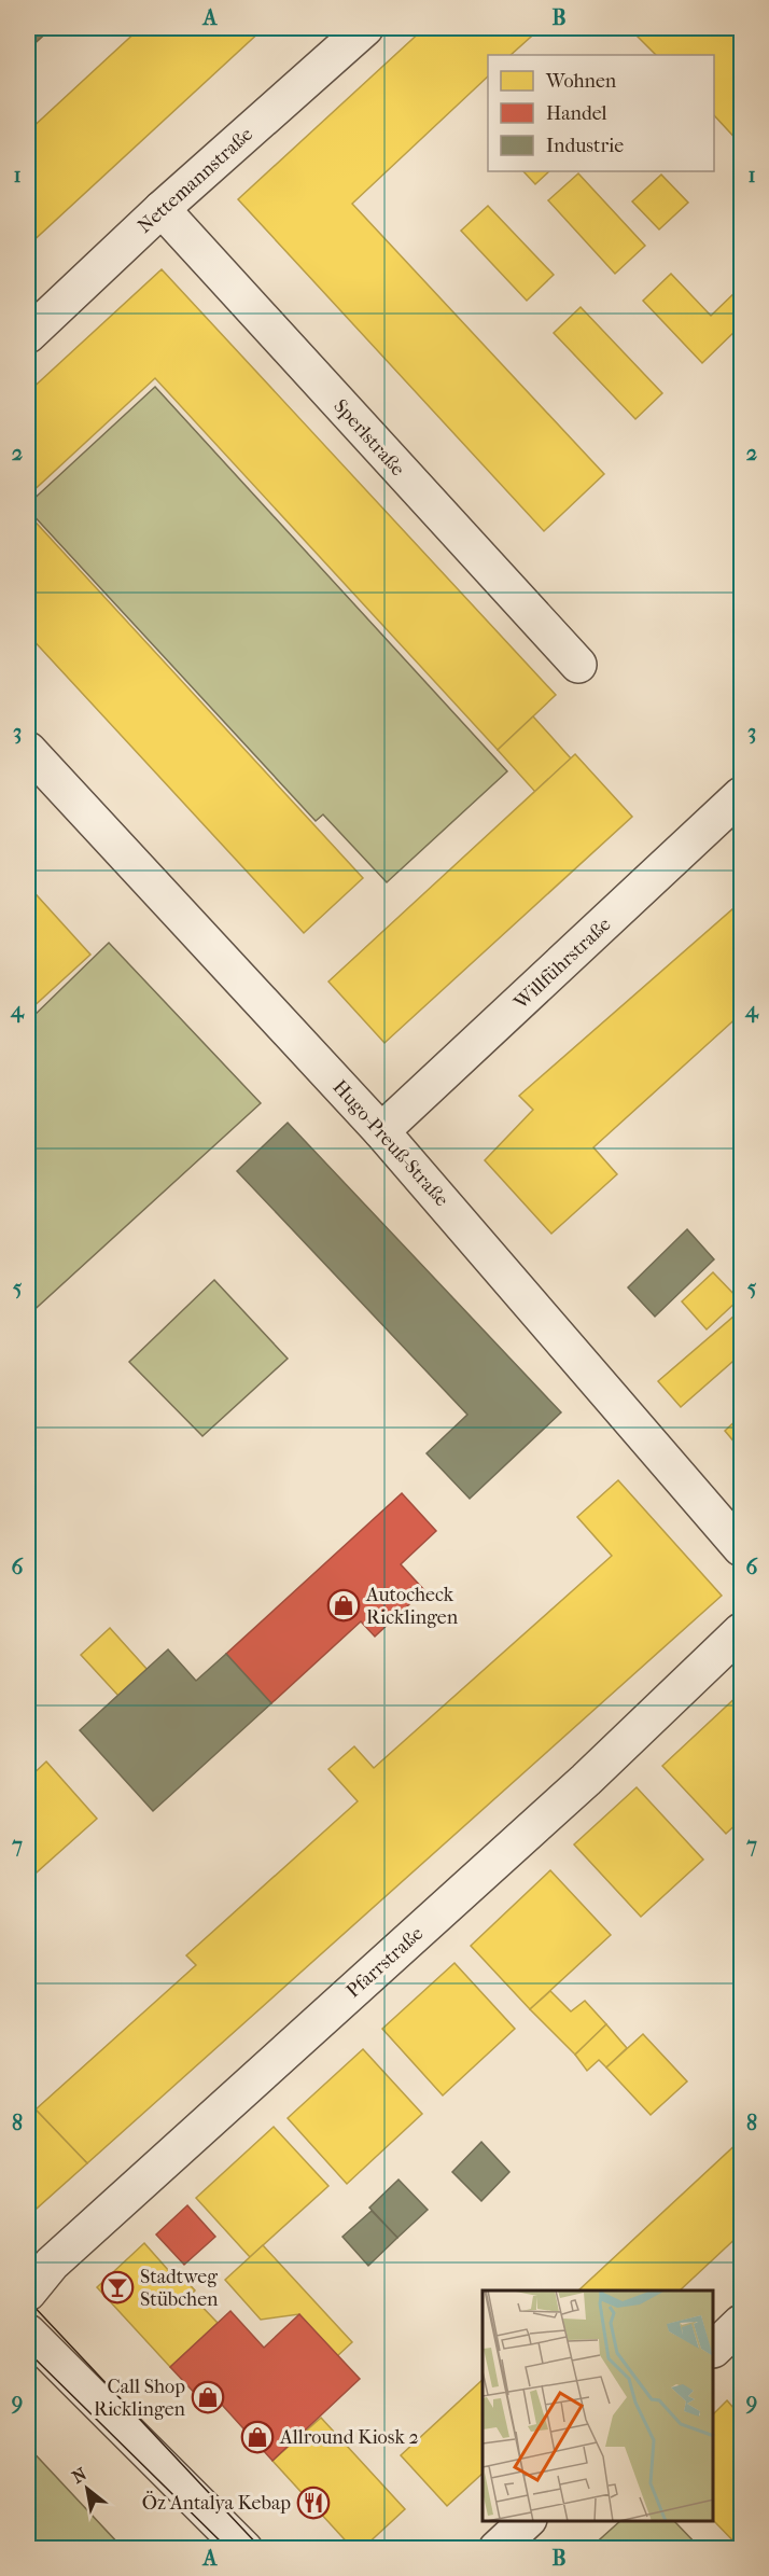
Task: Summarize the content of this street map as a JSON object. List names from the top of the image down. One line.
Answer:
{"streets":{"street":["Nettemannstraße","Sperlstraße","Willführstraße","Hugo-Preuß-Straße","Pfarrstraße"]},"crossings":[["Nettemannstraße","Sperlstraße"],["Willführstraße","Hugo-Preuß-Straße"]],"places":{"shop":["Autocheck Ricklingen","Call Shop Ricklingen","Allround Kiosk 2"],"bar":["Stadtweg Stübchen"],"restaurant":["Öz Antalya Kebap"]},"legend":["Wohnen","Handel","Industrie"],"north":"top left","grid":{"columns":["A","B"],"rows":["1","2","3","4","5","6","7","8","9"]}}
